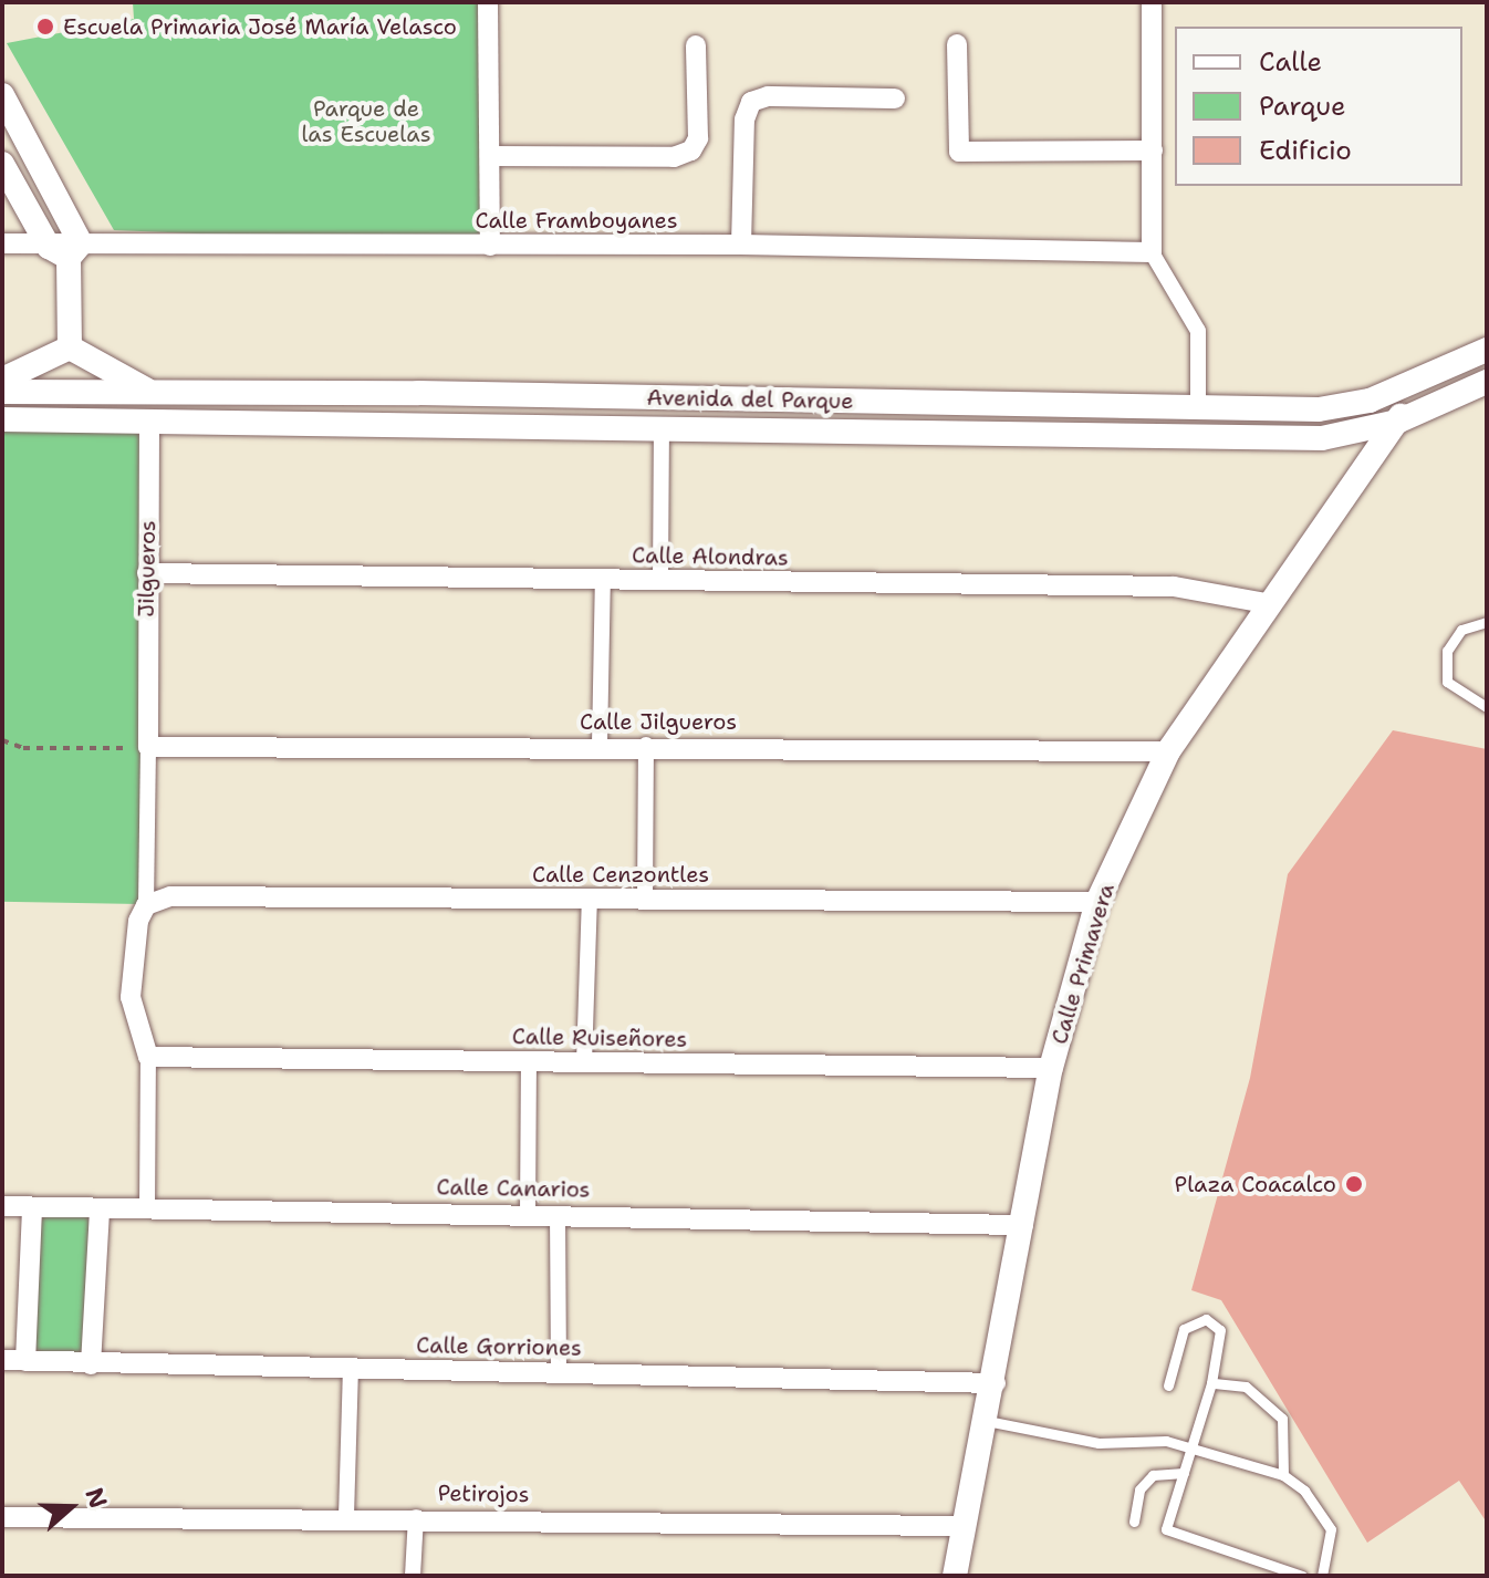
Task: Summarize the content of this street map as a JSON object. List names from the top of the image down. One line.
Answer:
{"streets":{"street":["Calle Framboyanes","Avenida del Parque","Calle Alondras","Jilgueros","Calle Jilgueros","Calle Cenzontles","Calle Primavera","Calle Ruiseñores","Calle Canarios","Calle Gorriones","Petirojos"]},"crossings":[["Avenida del Parque","Jilgueros"],["Avenida del Parque","Calle Primavera"],["Calle Alondras","Jilgueros"],["Calle Alondras","Calle Primavera"],["Jilgueros","Calle Jilgueros"],["Calle Jilgueros","Calle Primavera"],["Calle Cenzontles","Calle Primavera"],["Calle Primavera","Calle Ruiseñores"],["Calle Primavera","Calle Canarios"],["Calle Primavera","Calle Gorriones"],["Calle Primavera","Petirojos"]],"parks":["Parque de las Escuelas"],"places":["Escuela Primaria José María Velasco","Plaza Coacalco"],"legend":["Calle","Parque","Edificio"],"north":"right"}
